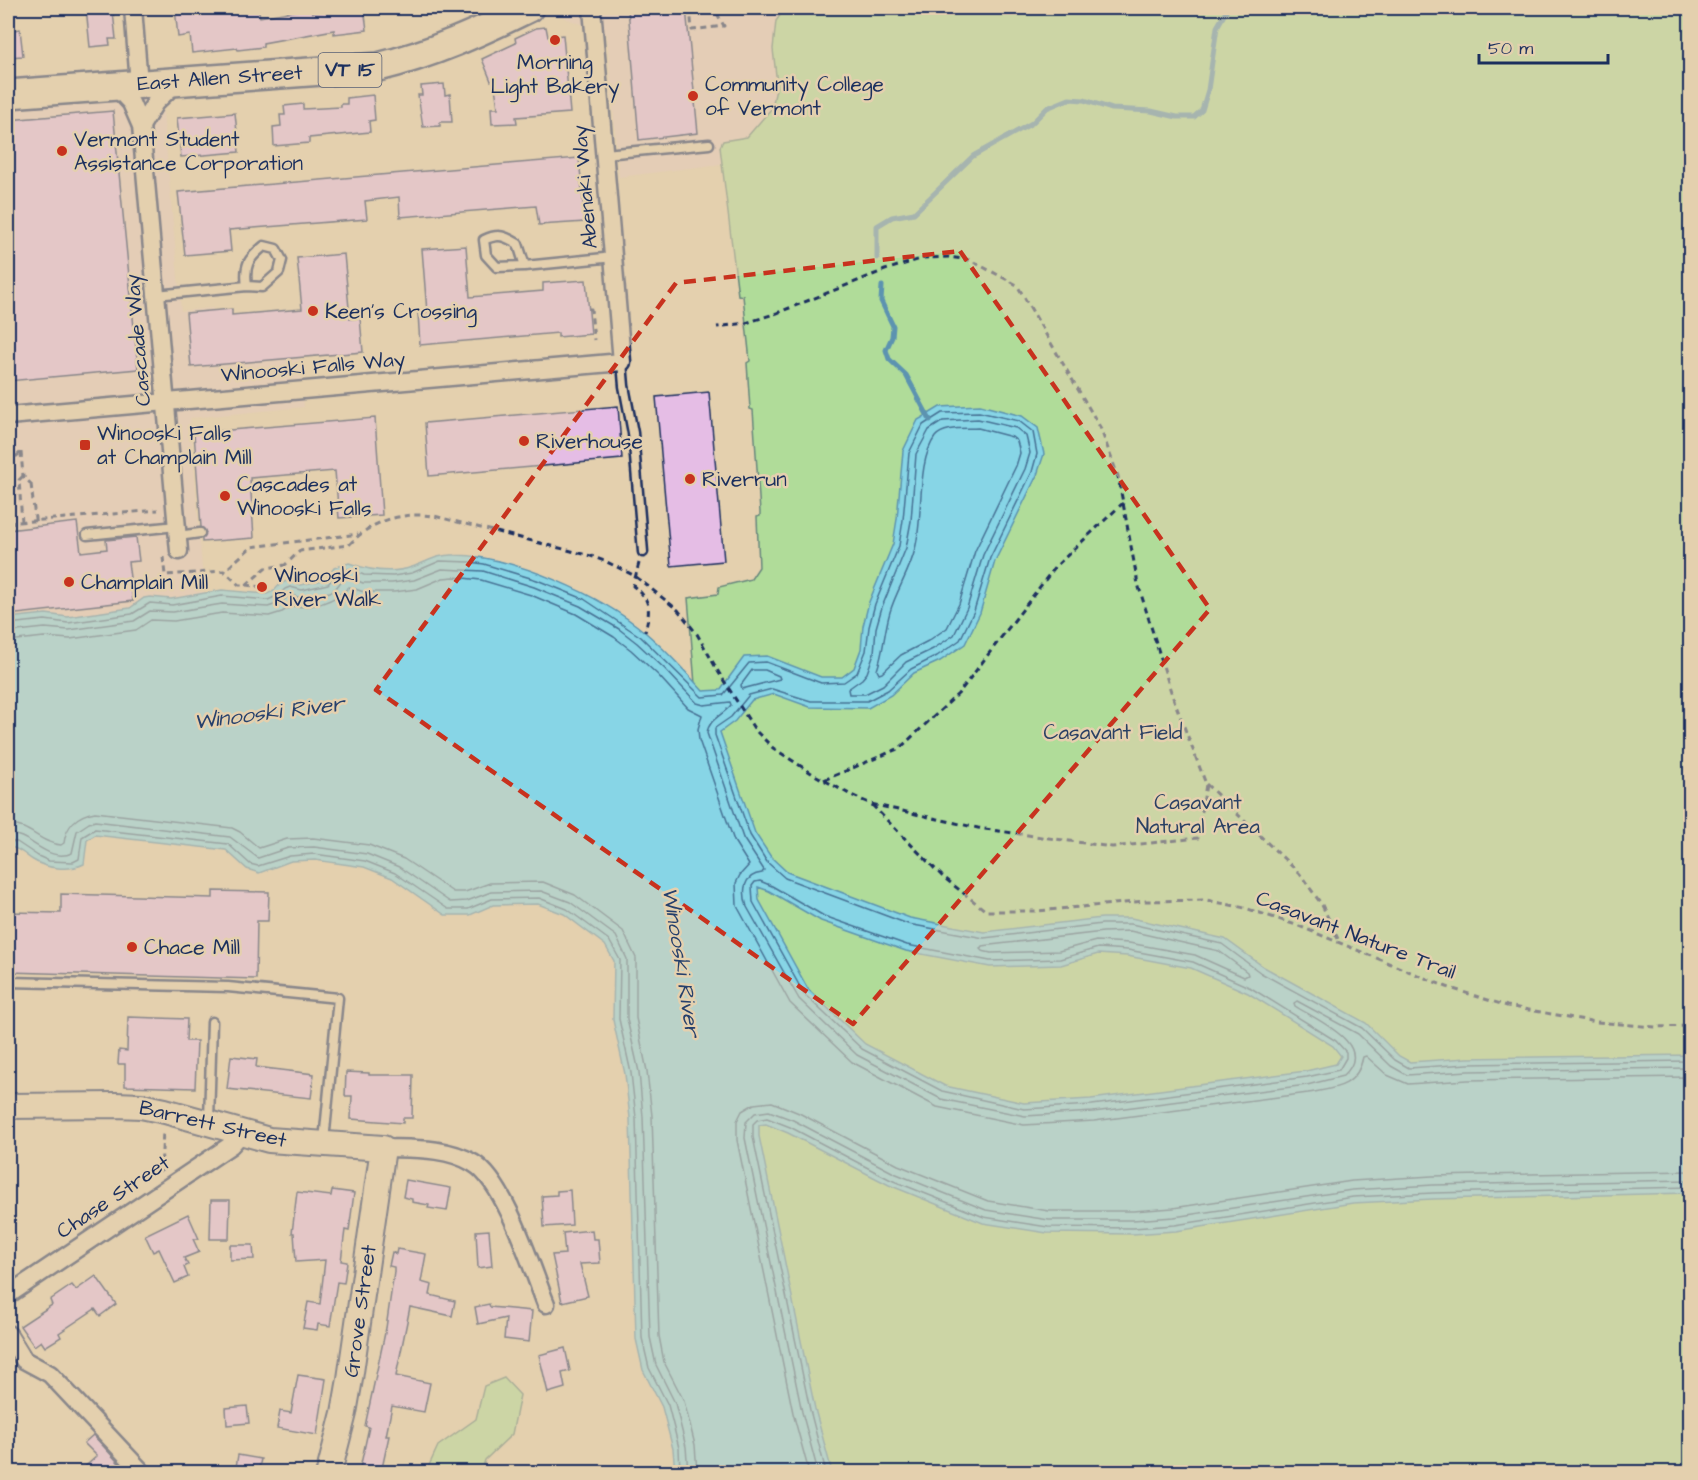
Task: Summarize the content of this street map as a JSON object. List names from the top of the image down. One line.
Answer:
{"streets":{"main road":["VT 15","East Allen Street"],"street":["Abenaki Way","Cascade Way","Winooski Falls Way","Barrett Street","Chase Street","Grove Street"],"path":["Casavant Nature Trail"]},"crossings":[["East Allen Street","Cascade Way"],["Abenaki Way","Winooski Falls Way"],["Cascade Way","Winooski Falls Way"],["Barrett Street","Chase Street"],["Barrett Street","Grove Street"]],"water":["Winooski River"],"parks":["Casavant Field","Casavant Natural Area"],"places":{"other":["Morning Light Bakery","Community College of Vermont","Vermont Student Assistance Corporation","Keen's Crossing","Riverhouse","Riverrun","Cascades at Winooski Falls","Champlain Mill","Winooski River Walk","Chace Mill"],"transit":["Winooski Falls at Champlain Mill"]},"scale_bar":"50 m"}
